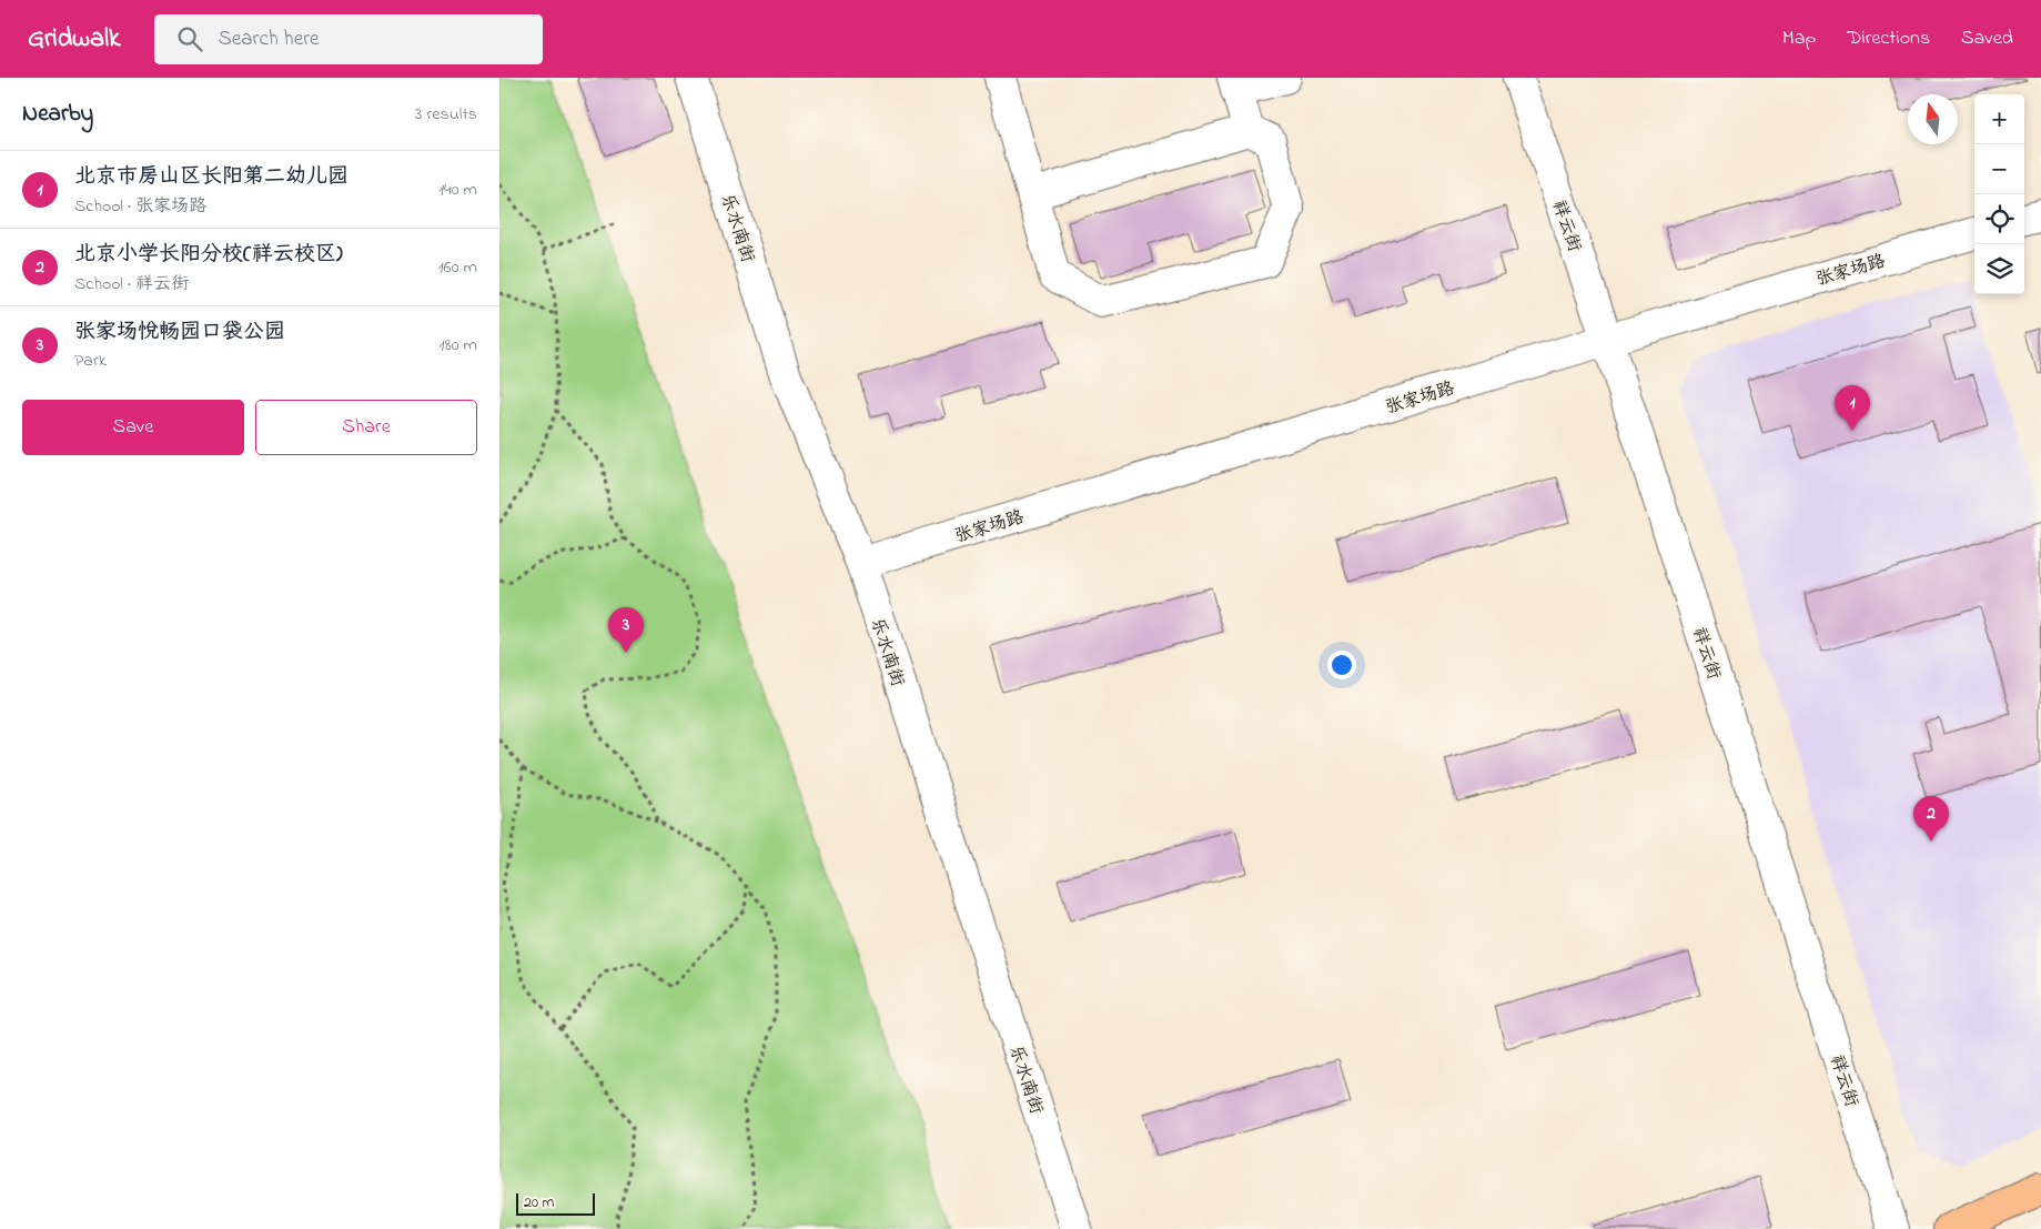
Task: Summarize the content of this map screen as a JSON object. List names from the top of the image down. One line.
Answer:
{"streets":{"street":["祥云街","乐水南街","张家场路"]},"crossings":[["祥云街","张家场路"],["乐水南街","张家场路"]],"scale_bar":"20 m","north":"top","page":{"header":"Gridwalk","search":"Search here","nav":["Map","Directions","Saved"],"heading":["Nearby","3 results"],"map_buttons":["+","−"],"list":[{"mark":"1","name":"北京市房山区长阳第二幼儿园","note":"School · 张家场路","value":"140 m"},{"mark":"2","name":"北京小学长阳分校(祥云校区)","note":"School · 祥云街","value":"160 m"},{"mark":"3","name":"张家场悦畅园口袋公园","note":"Park","value":"180 m"}],"buttons":["Save","Share"],"pins":["1","3","2"],"scale":"20 m"}}
